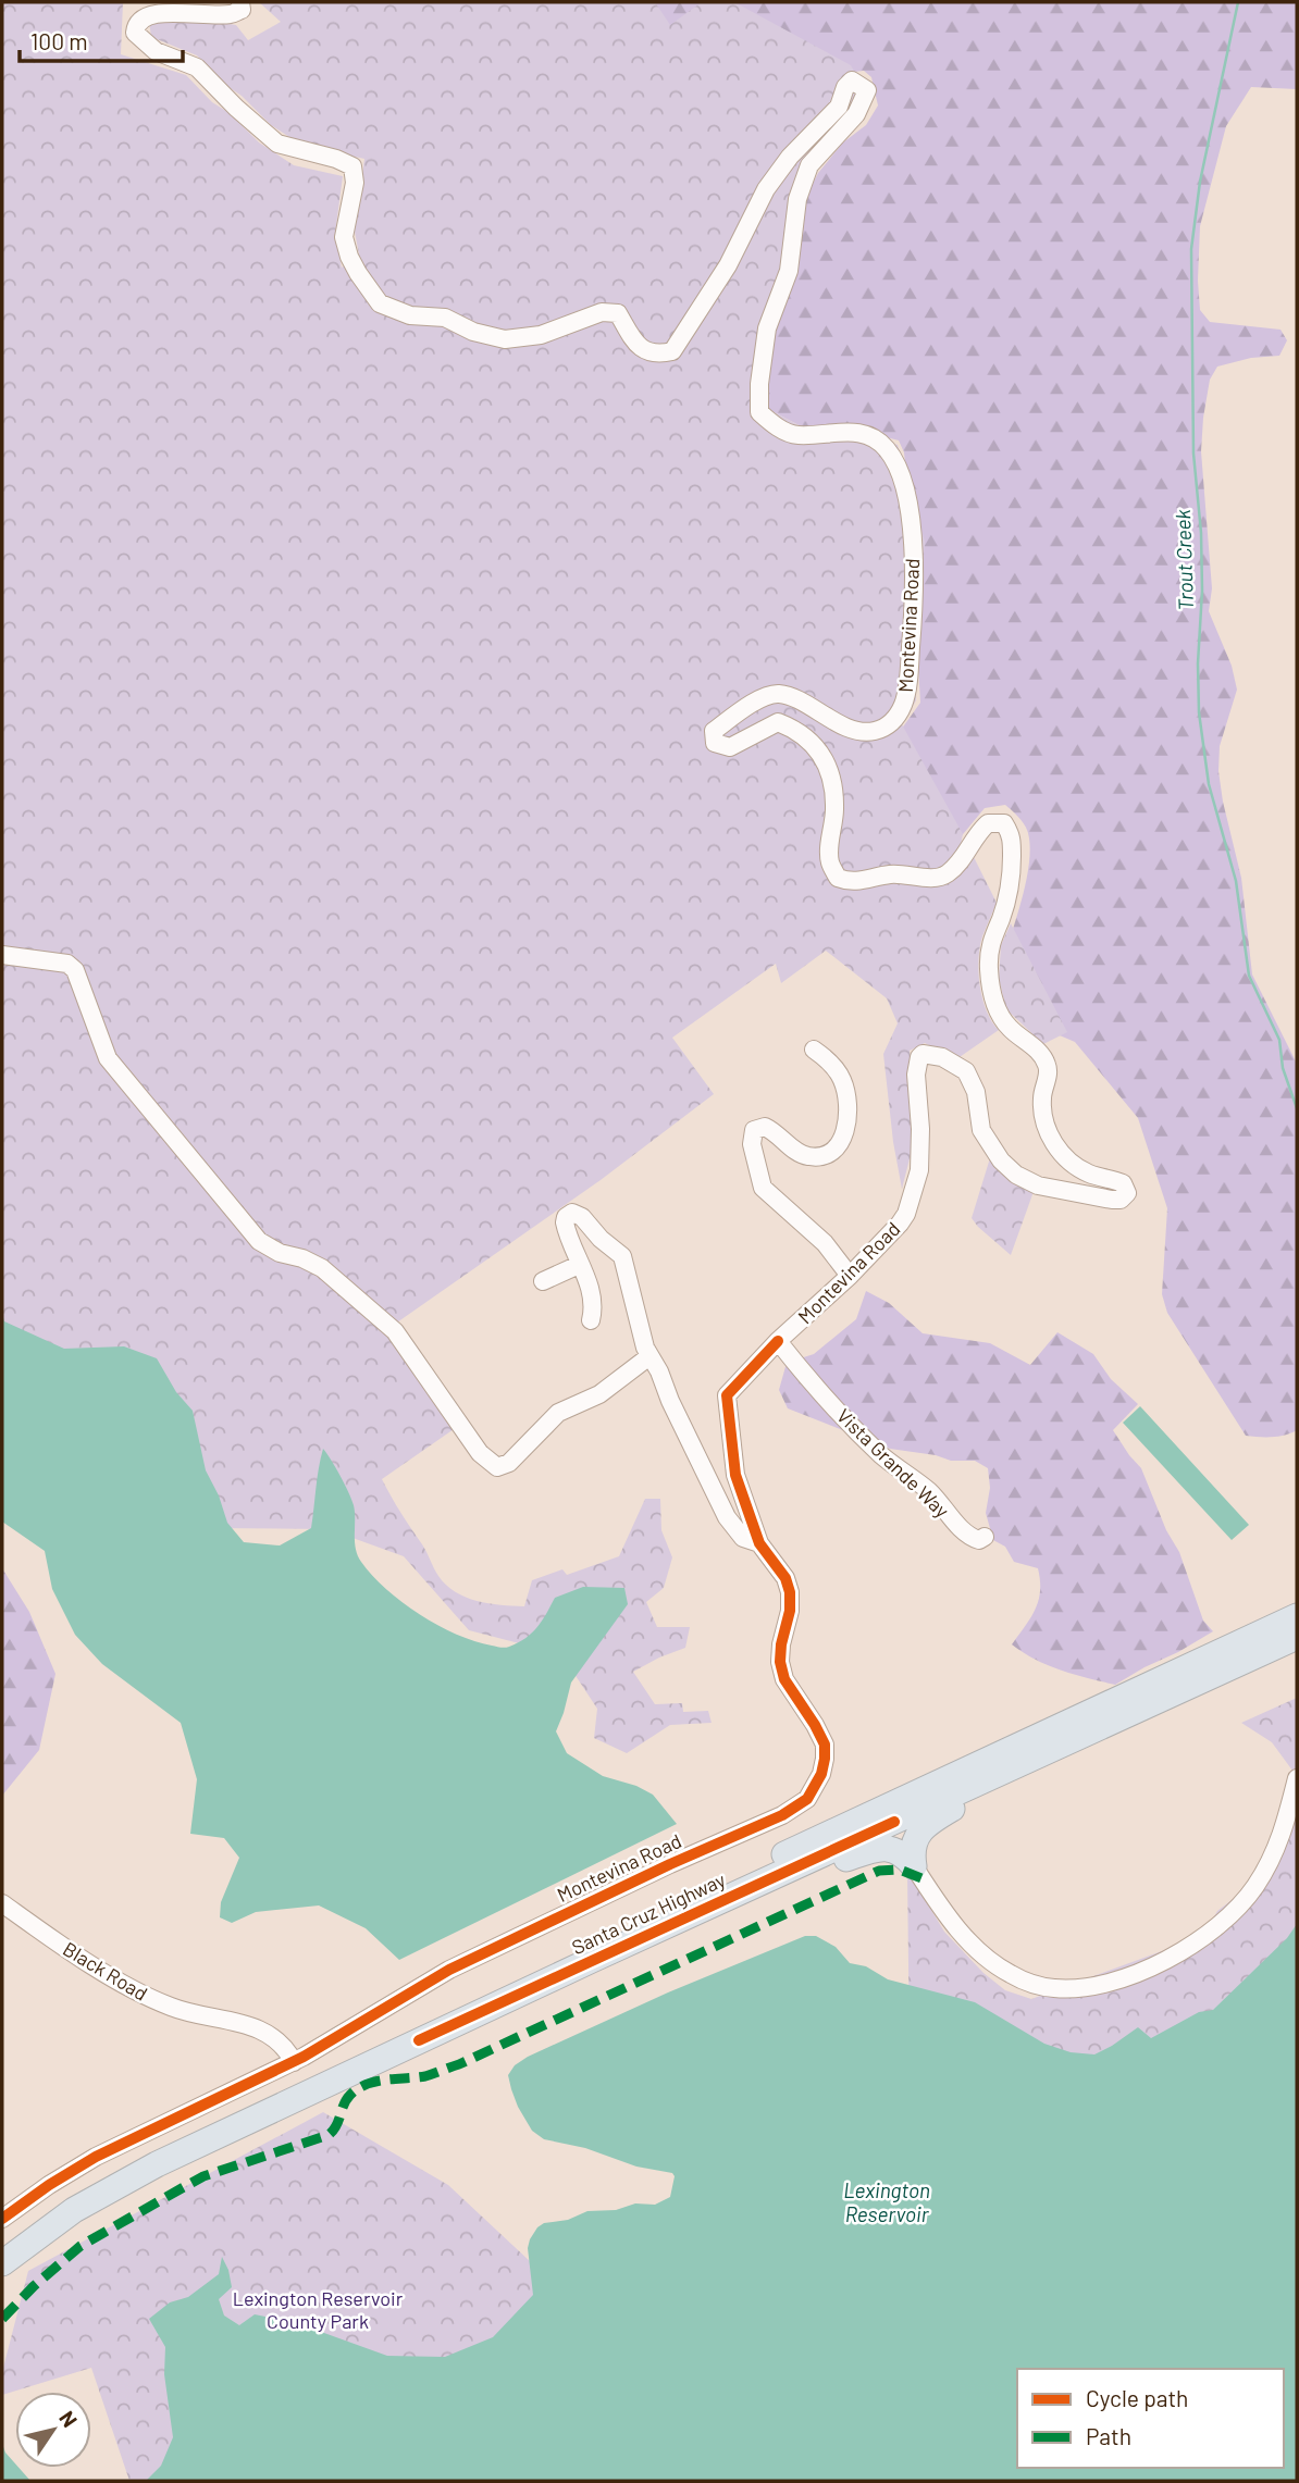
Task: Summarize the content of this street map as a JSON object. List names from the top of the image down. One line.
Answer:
{"streets":{"highway":["Santa Cruz Highway"],"street":["Montevina Road","Vista Grande Way","Black Road"]},"crossings":[["Montevina Road","Vista Grande Way"],["Montevina Road","Black Road"]],"water":["Trout Creek","Lexington Reservoir"],"parks":["Lexington Reservoir County Park"],"legend":["Cycle path","Path"],"scale_bar":"100 m","north":"top right"}
